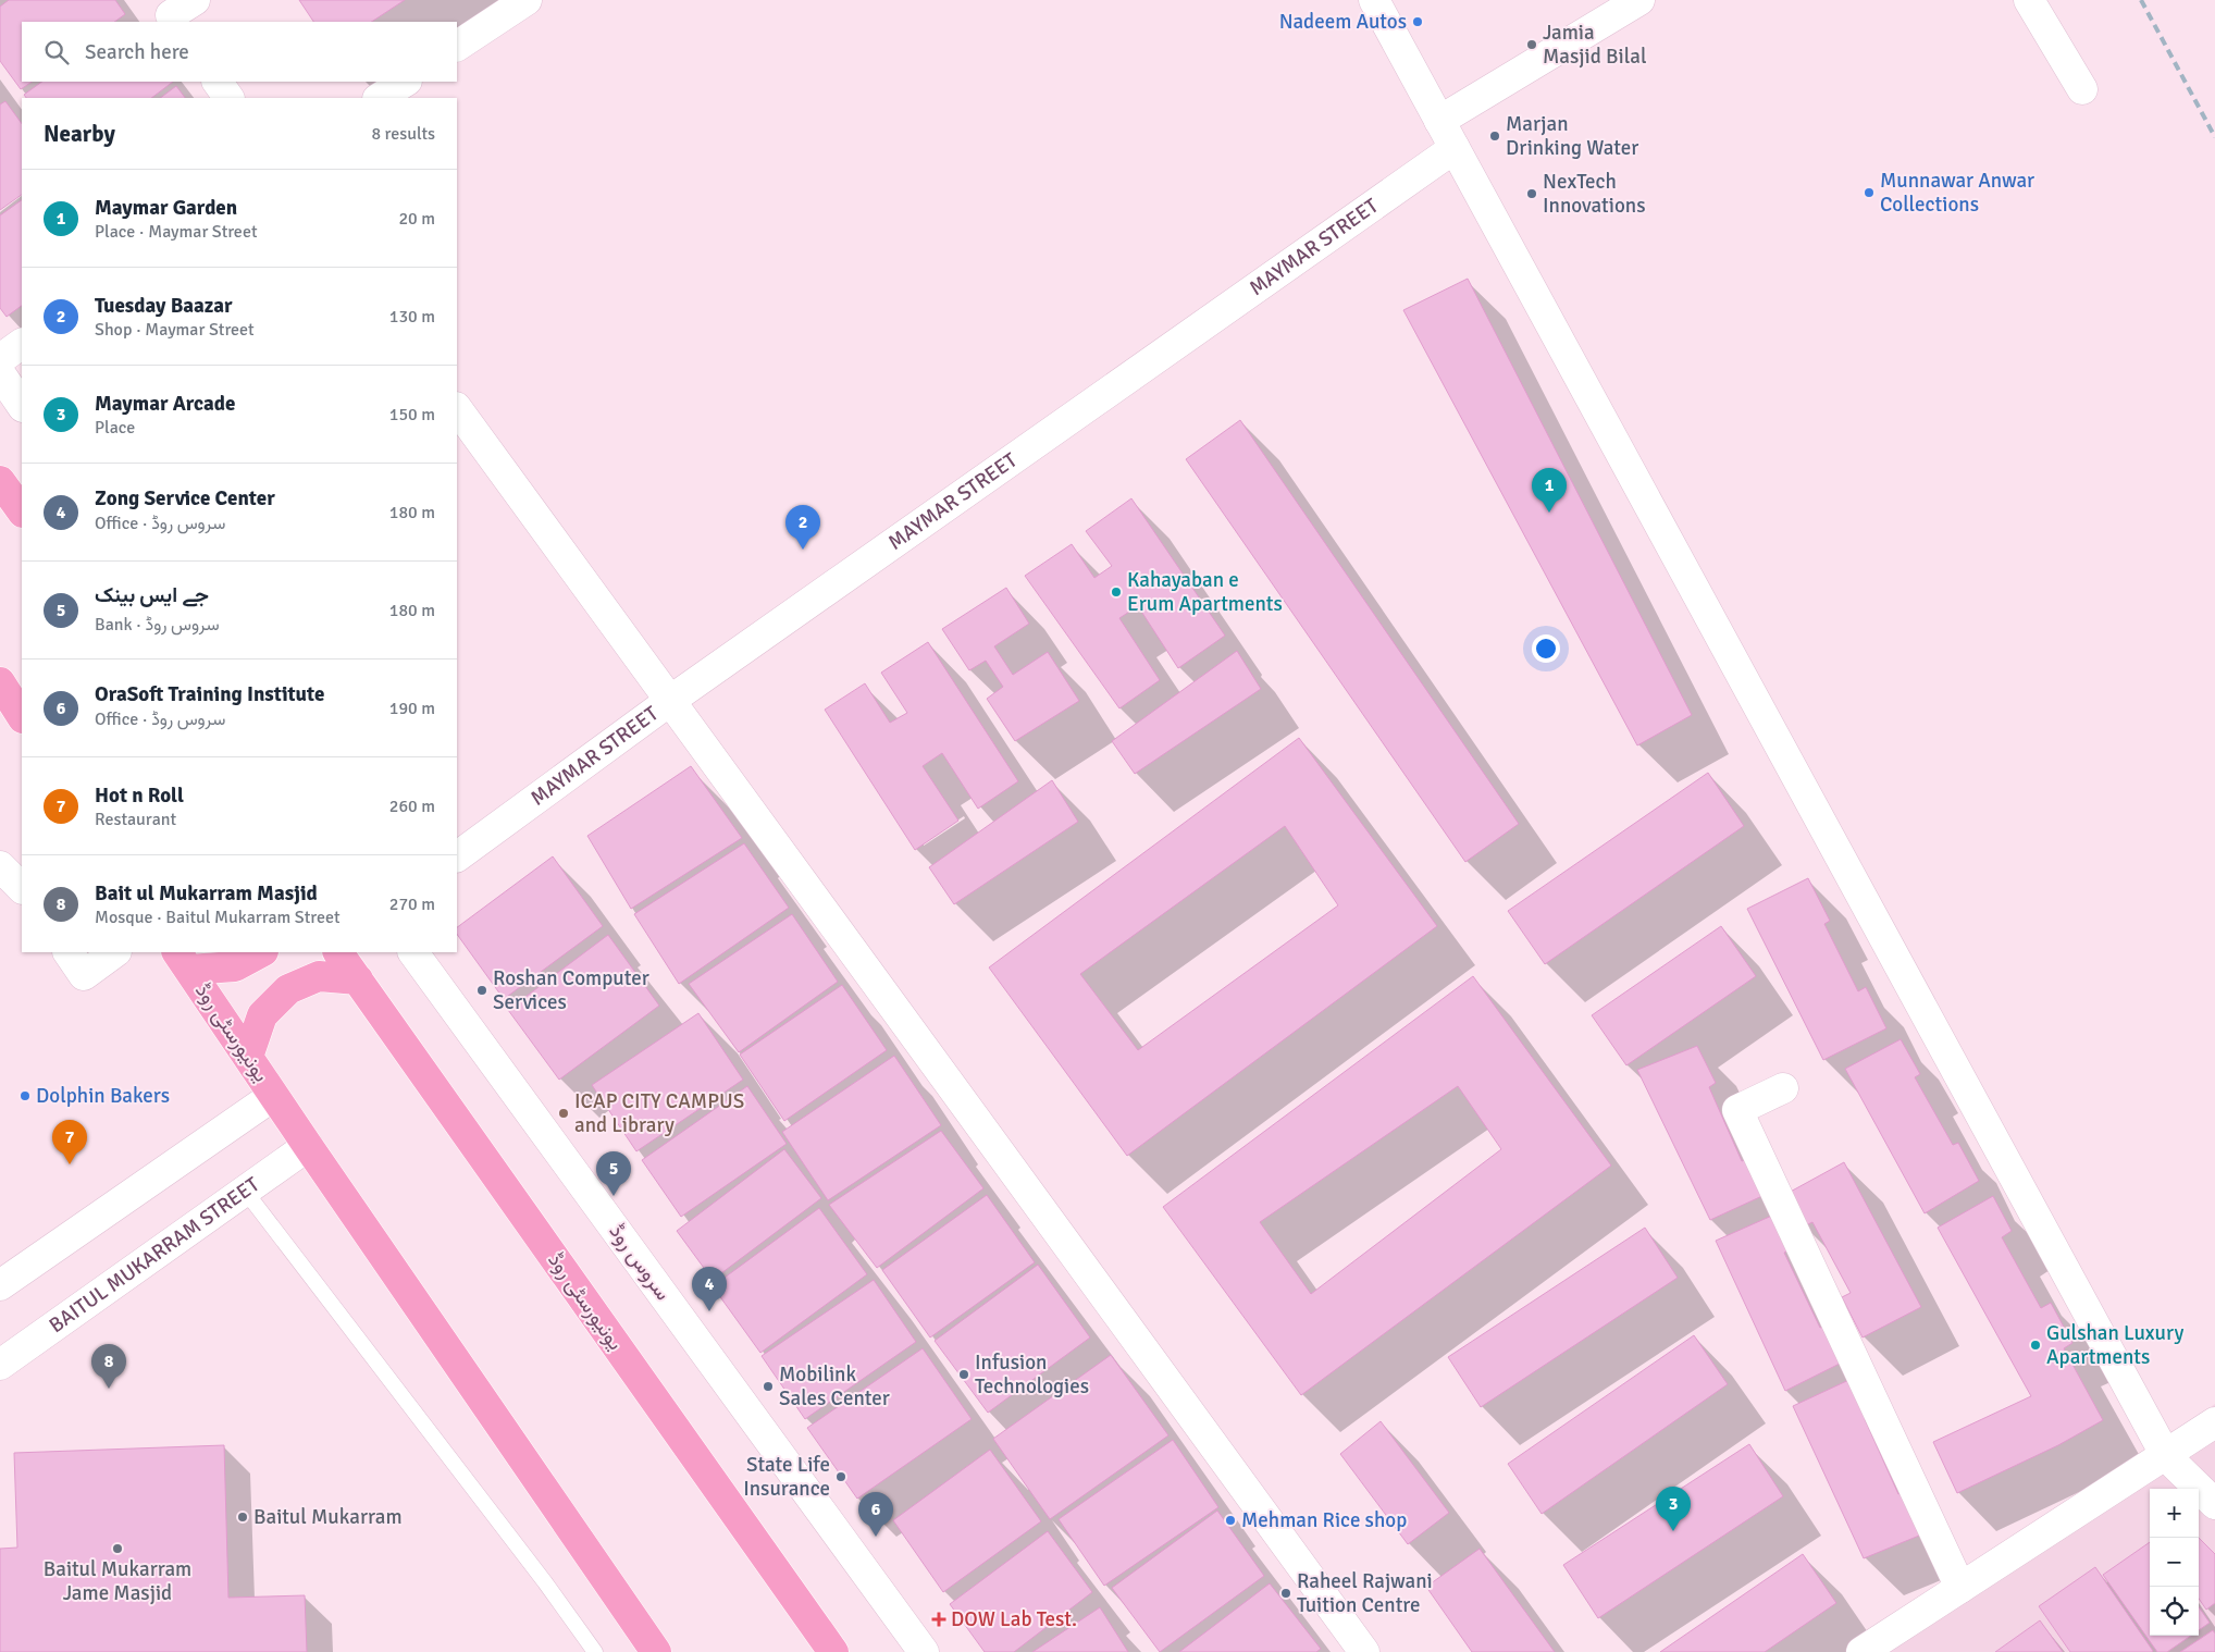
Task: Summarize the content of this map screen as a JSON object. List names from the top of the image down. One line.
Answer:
{"streets":{"main road":["یونیورسٹی روڈ"],"street":["MAYMAR STREET","BAITUL MUKARRAM STREET","سروس روڈ"]},"crossings":[["یونیورسٹی روڈ","BAITUL MUKARRAM STREET"]],"places":{"other":["Nadeem Autos","Jamia Masjid Bilal","Marjan Drinking Water","Munnawar Anwar Collections","NexTech Innovations","Kahayaban e Erum Apartments","Roshan Computer Services","Dolphin Bakers","ICAP CITY CAMPUS and Library","Gulshan Luxury Apartments","Infusion Technologies","Mobilink Sales Center","State Life Insurance","Baitul Mukarram","Mehman Rice shop","Baitul Mukarram Jame Masjid","Raheel Rajwani Tuition Centre"],"health":["DOW Lab Test."]},"page":{"search":"Search here","heading":["Nearby","8 results"],"list":[{"mark":"1","name":"Maymar Garden","note":"Place · Maymar Street","value":"20 m"},{"mark":"2","name":"Tuesday Baazar","note":"Shop · Maymar Street","value":"130 m"},{"mark":"3","name":"Maymar Arcade","note":"Place","value":"150 m"},{"mark":"4","name":"Zong Service Center","note":"Office · سروس روڈ","value":"180 m"},{"mark":"5","name":"جے ایس بینک","note":"Bank · سروس روڈ","value":"180 m"},{"mark":"6","name":"OraSoft Training Institute","note":"Office · سروس روڈ","value":"190 m"},{"mark":"7","name":"Hot n Roll","note":"Restaurant","value":"260 m"},{"mark":"8","name":"Bait ul Mukarram Masjid","note":"Mosque · Baitul Mukarram Street","value":"270 m"}],"pins":["1","2","7","5","4","8","3","6"],"map_buttons":["+","−"]}}
